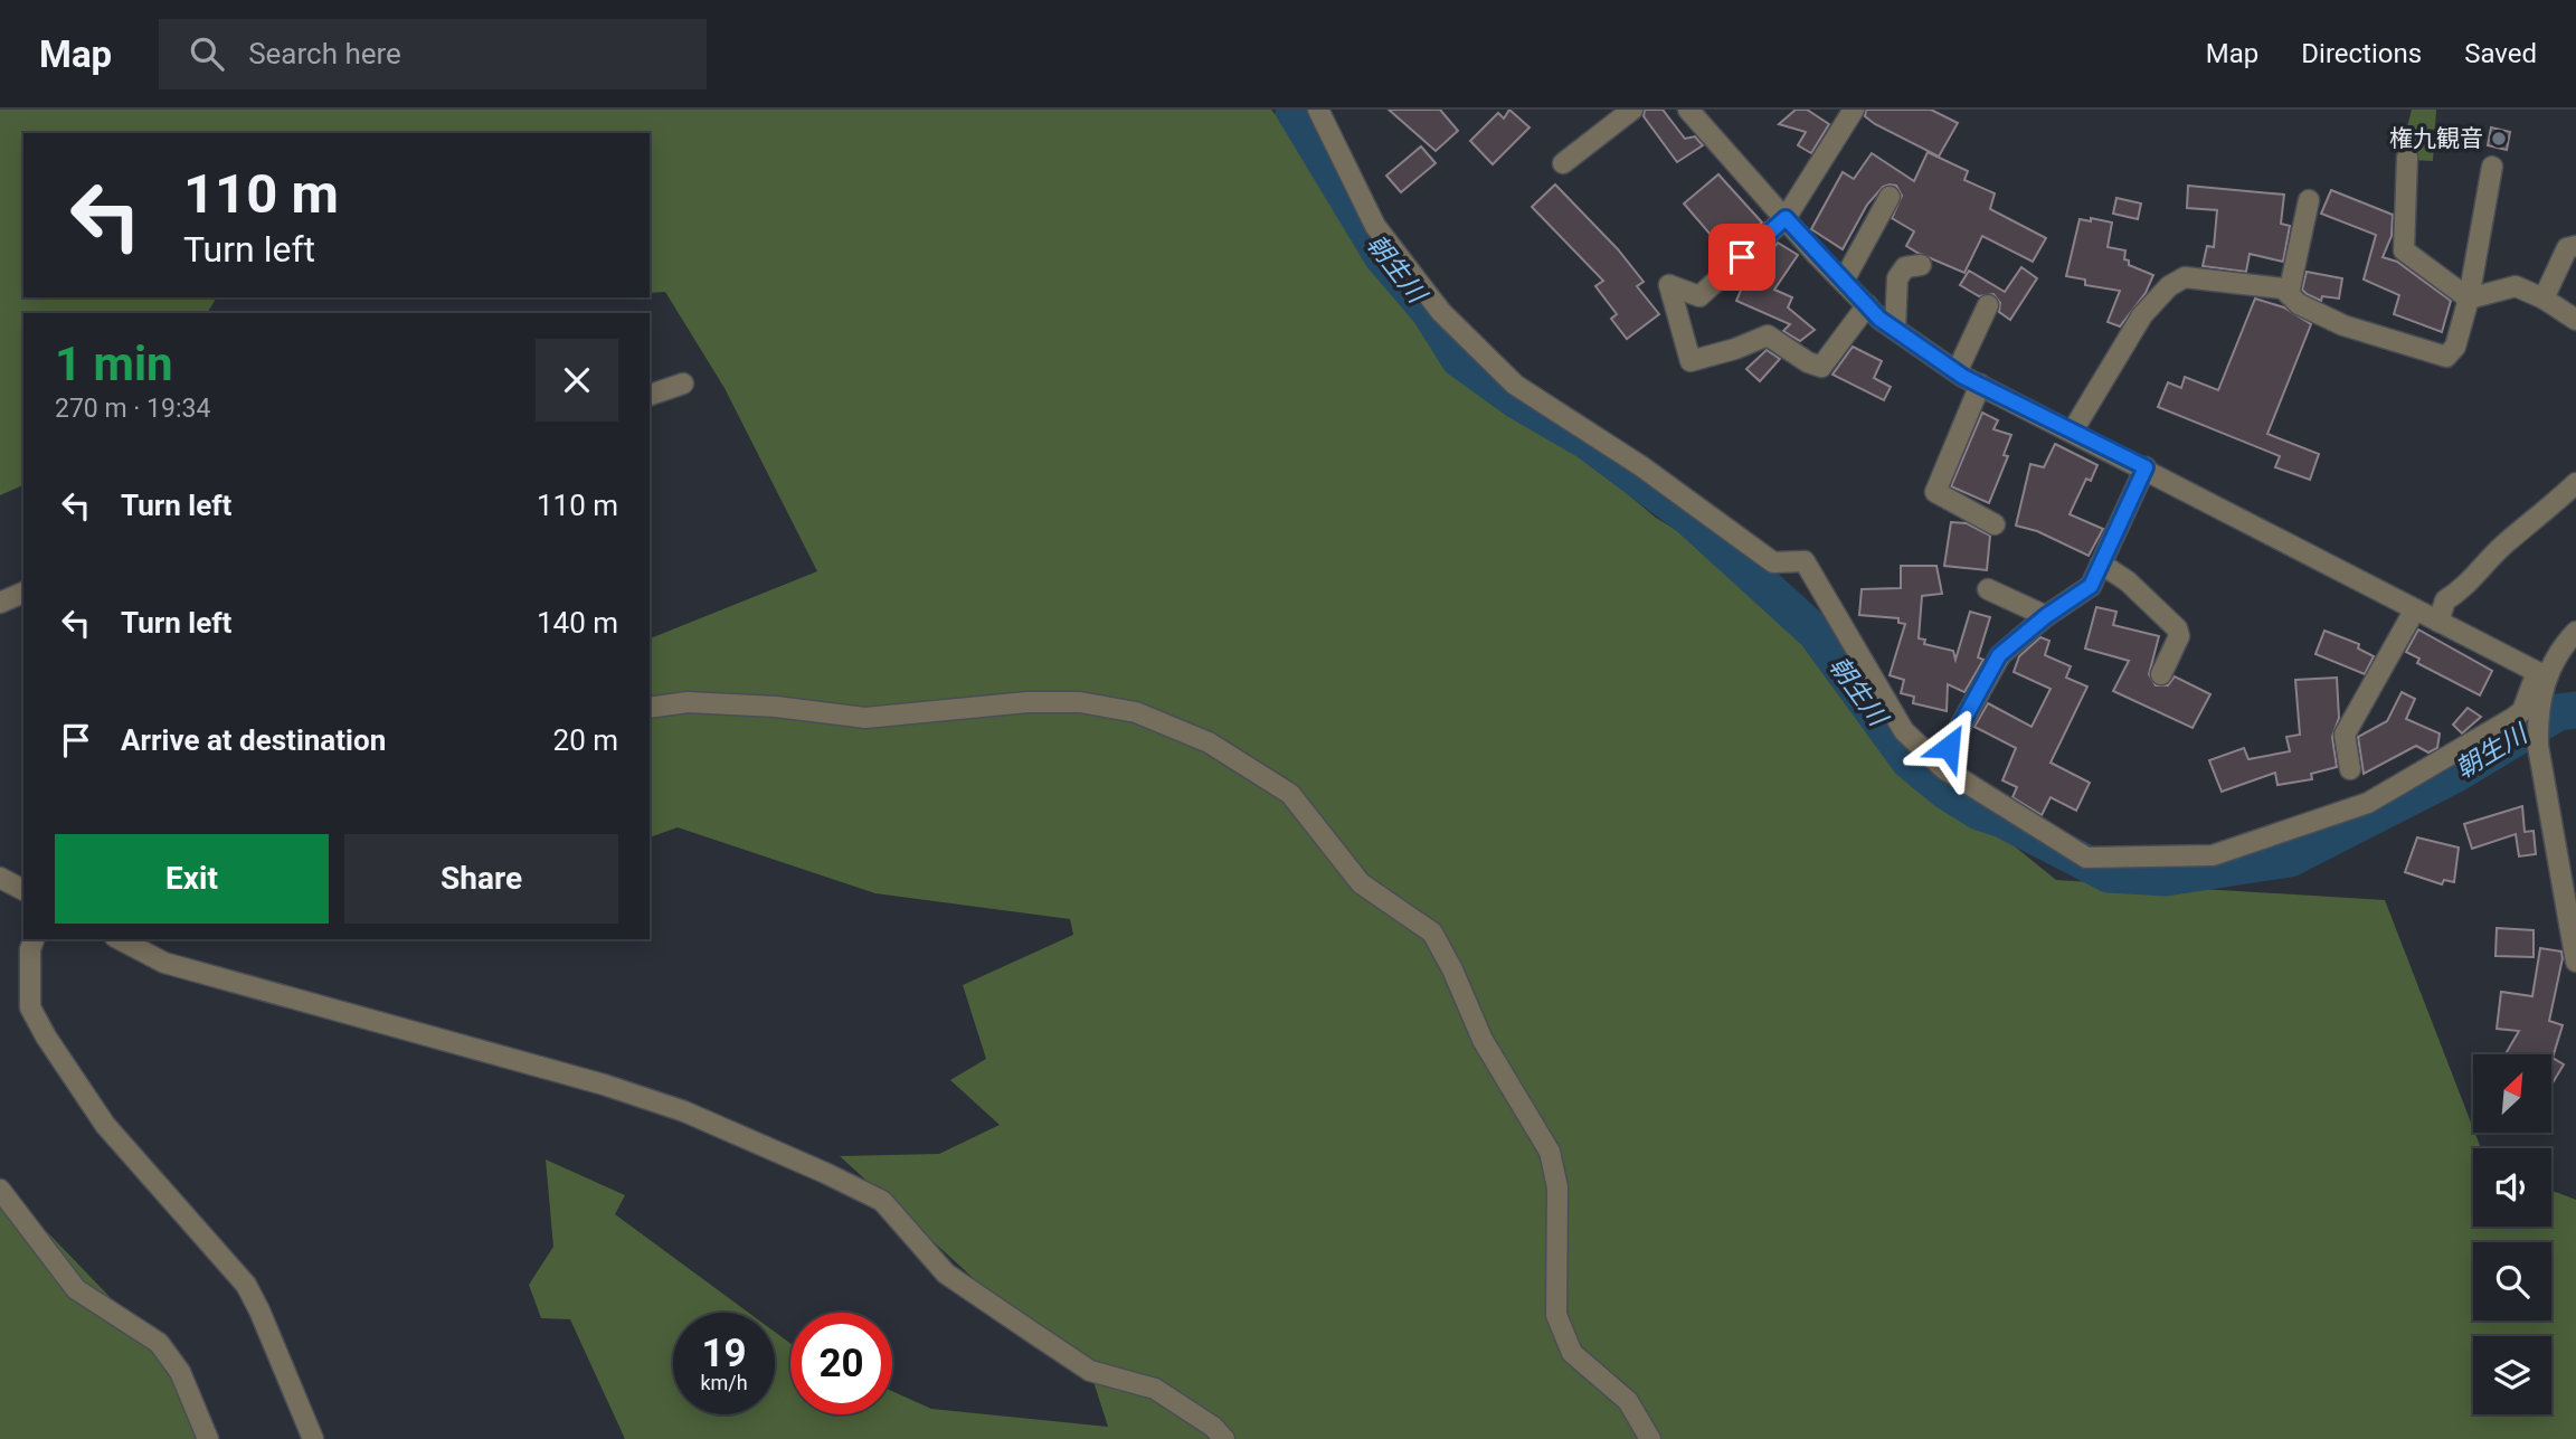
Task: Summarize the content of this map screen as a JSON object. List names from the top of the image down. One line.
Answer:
{"water":["朝生川"],"places":["権九観音"],"north":"top right","page":{"header":"Map","search":"Search here","nav":["Map","Directions","Saved"],"turn":["110 m","Turn left"],"heading":["1 min","270 m · 19:34"],"list":[{"name":"Turn left","value":"110 m"},{"name":"Turn left","value":"140 m"},{"name":"Arrive at destination","value":"20 m"}],"buttons":["Exit","Share"],"speed":"19 km/h","limit":"20"}}
